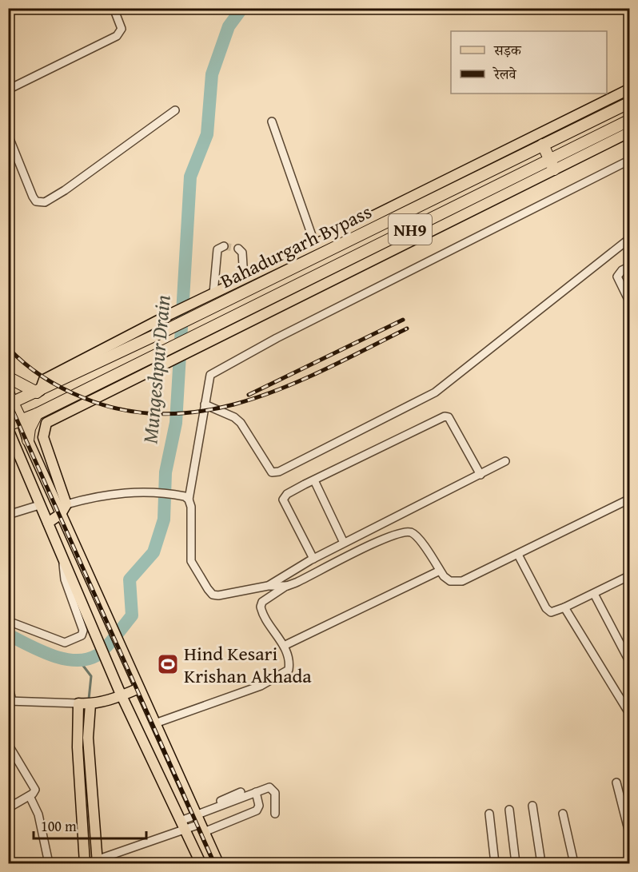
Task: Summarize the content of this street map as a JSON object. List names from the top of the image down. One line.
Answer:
{"streets":{"highway":["NH9","Bahadurgarh Bypass"]},"water":["Mungeshpur Drain"],"places":{"sports":["Hind Kesari Krishan Akhada"]},"legend":["सड़क","रेलवे"],"scale_bar":"100 m"}
